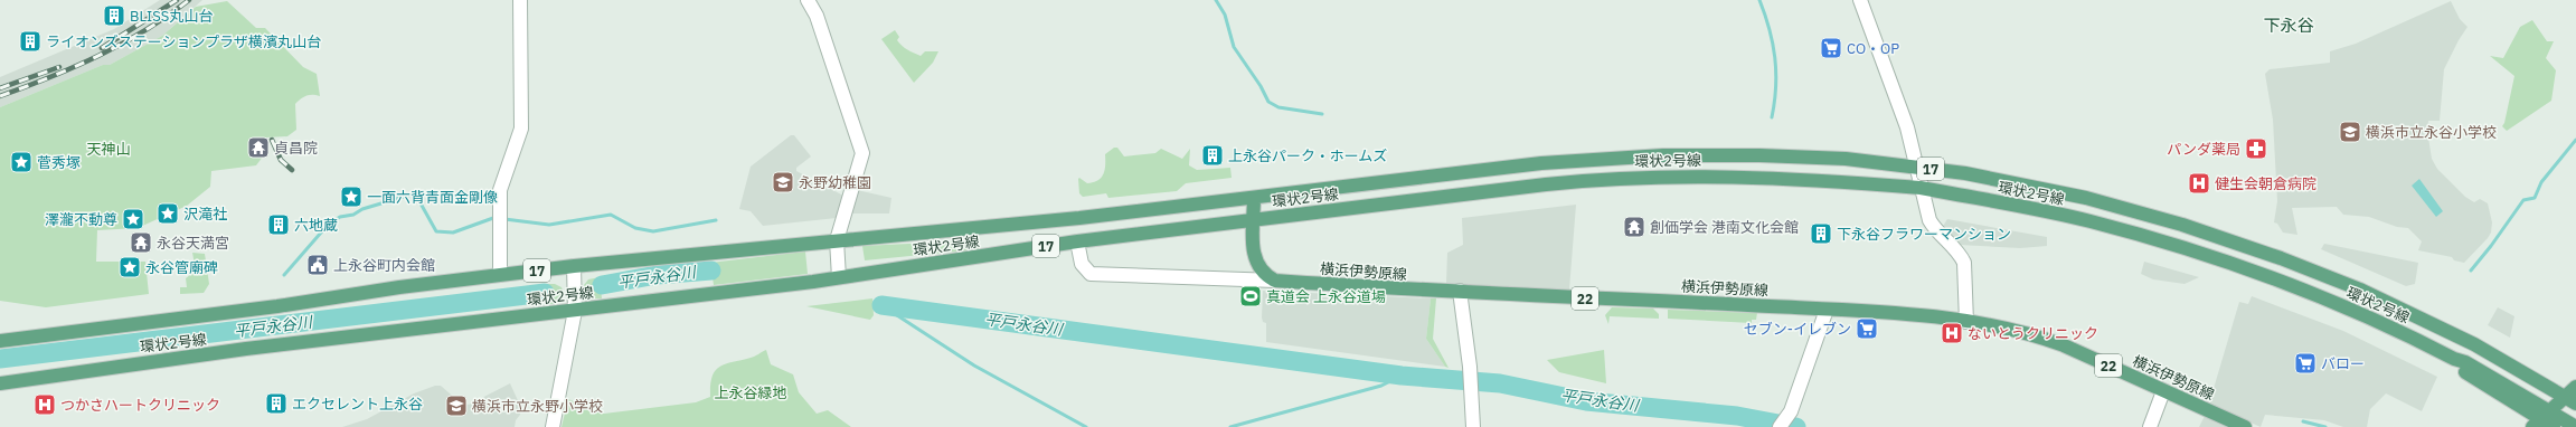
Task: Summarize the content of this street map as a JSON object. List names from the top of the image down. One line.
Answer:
{"streets":{"main road":["環状2号線","17","横浜伊勢原線","22"]},"districts":["下永谷"],"water":["平戸永谷川"],"parks":["天神山","上永谷緑地"],"places":{"building":["BLISS丸山台","ライオンズステーションプラザ横濱丸山台","上永谷パーク・ホームズ","六地蔵","下永谷フラワーマンション","エクセレント上永谷"],"supermarket":["CO・OP","セブン-イレブン","バロー"],"school or university":["横浜市立永谷小学校","永野幼稚園","横浜市立永野小学校"],"temple":["貞昌院","創価学会 港南文化会館","永谷天満宮"],"pharmacy":["パンダ薬局"],"place":["菅秀塚","一面六背青面金剛像","沢滝社","澤瀧不動尊","永谷管廟碑"],"hospital":["健生会朝倉病院","ないとうクリニック","つかさハートクリニック"],"public building":["上永谷町内会館"],"sports":["真道会 上永谷道場"]}}
